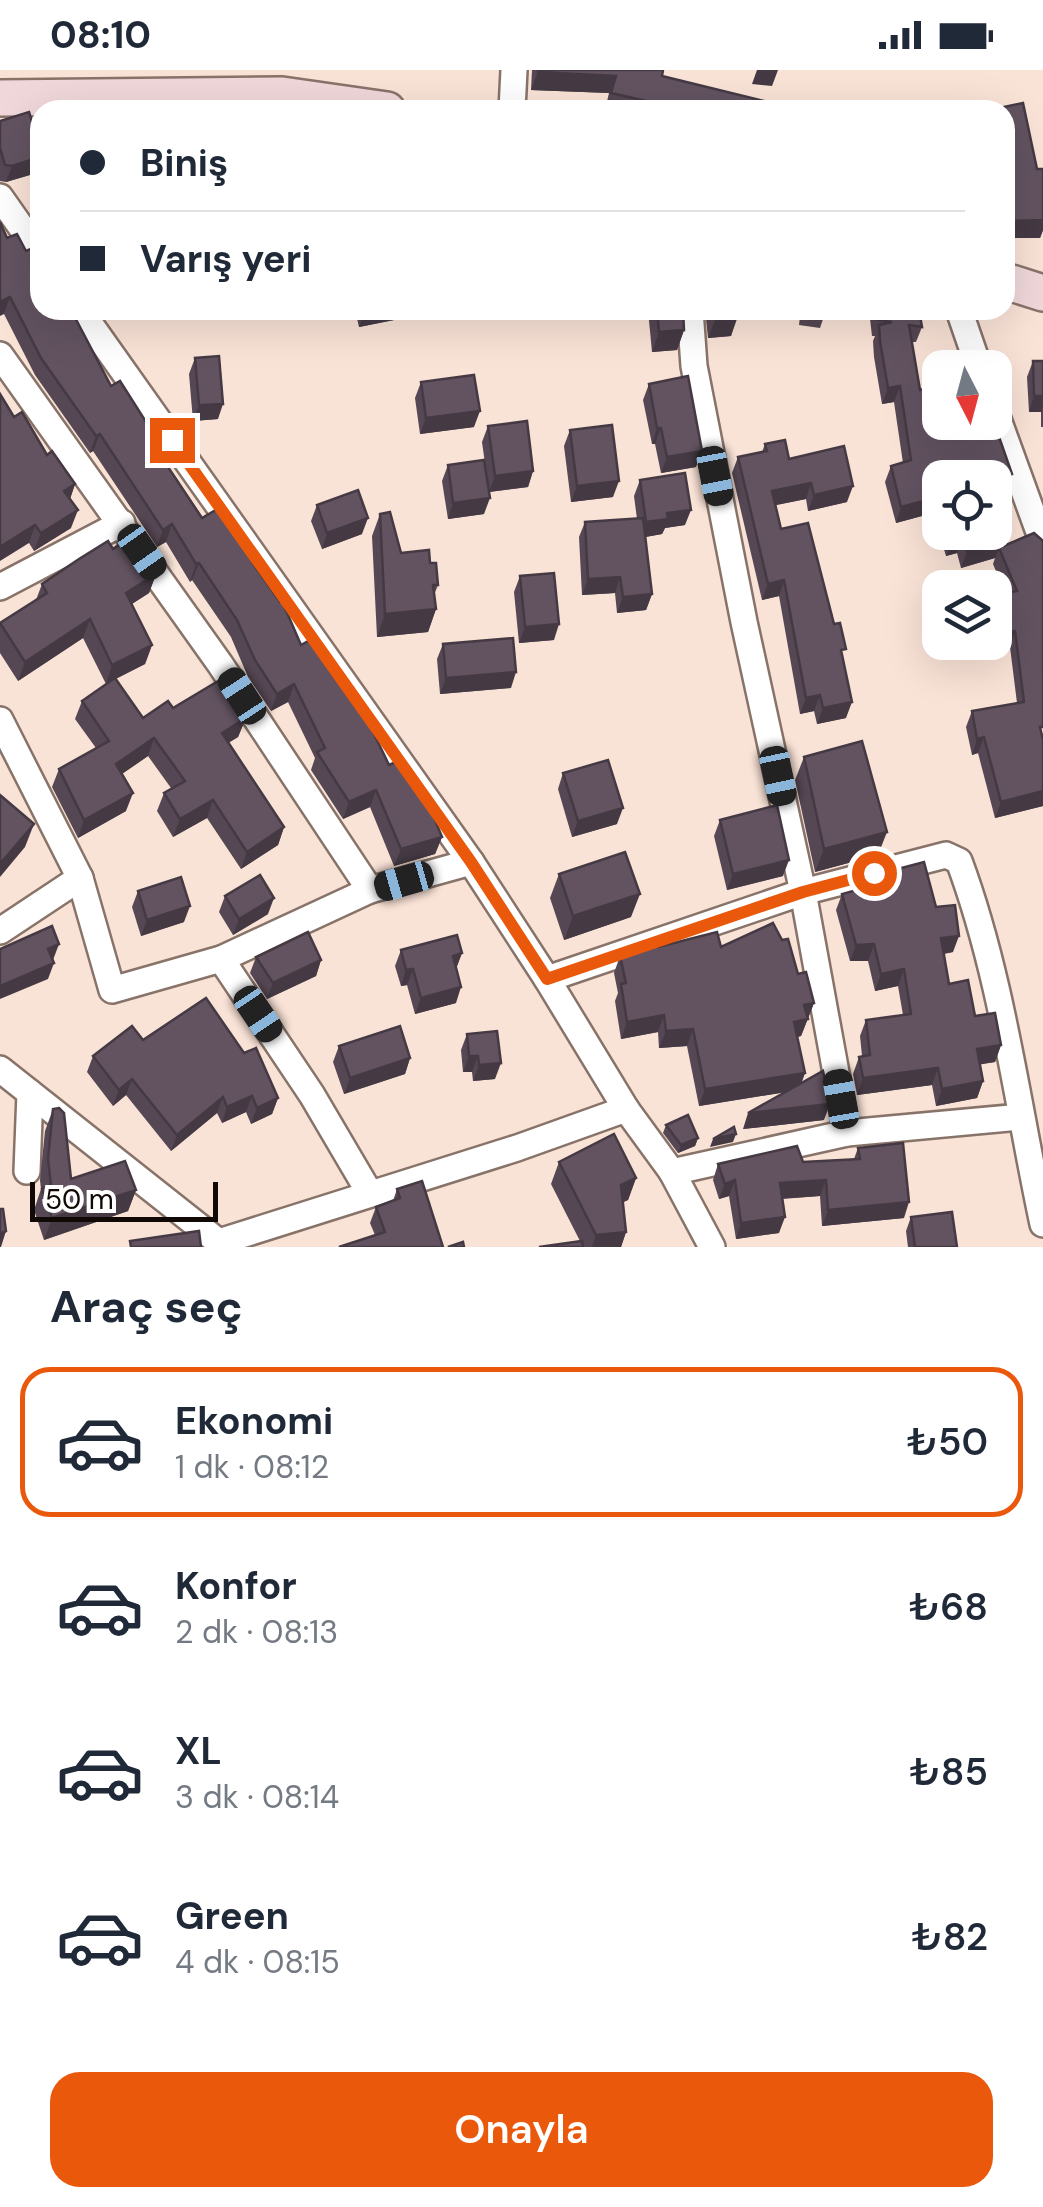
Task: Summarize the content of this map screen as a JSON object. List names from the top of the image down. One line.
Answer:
{"scale_bar":"50 m","north":"bottom","page":{"status":"08:10","banner":["Biniş","Varış yeri"],"scale":"50 m","heading":"Araç seç","list":[{"name":"Ekonomi","note":"1 dk · 08:12","value":"₺50"},{"name":"Konfor","note":"2 dk · 08:13","value":"₺68"},{"name":"XL","note":"3 dk · 08:14","value":"₺85"},{"name":"Green","note":"4 dk · 08:15","value":"₺82"}],"buttons":"Onayla"}}
